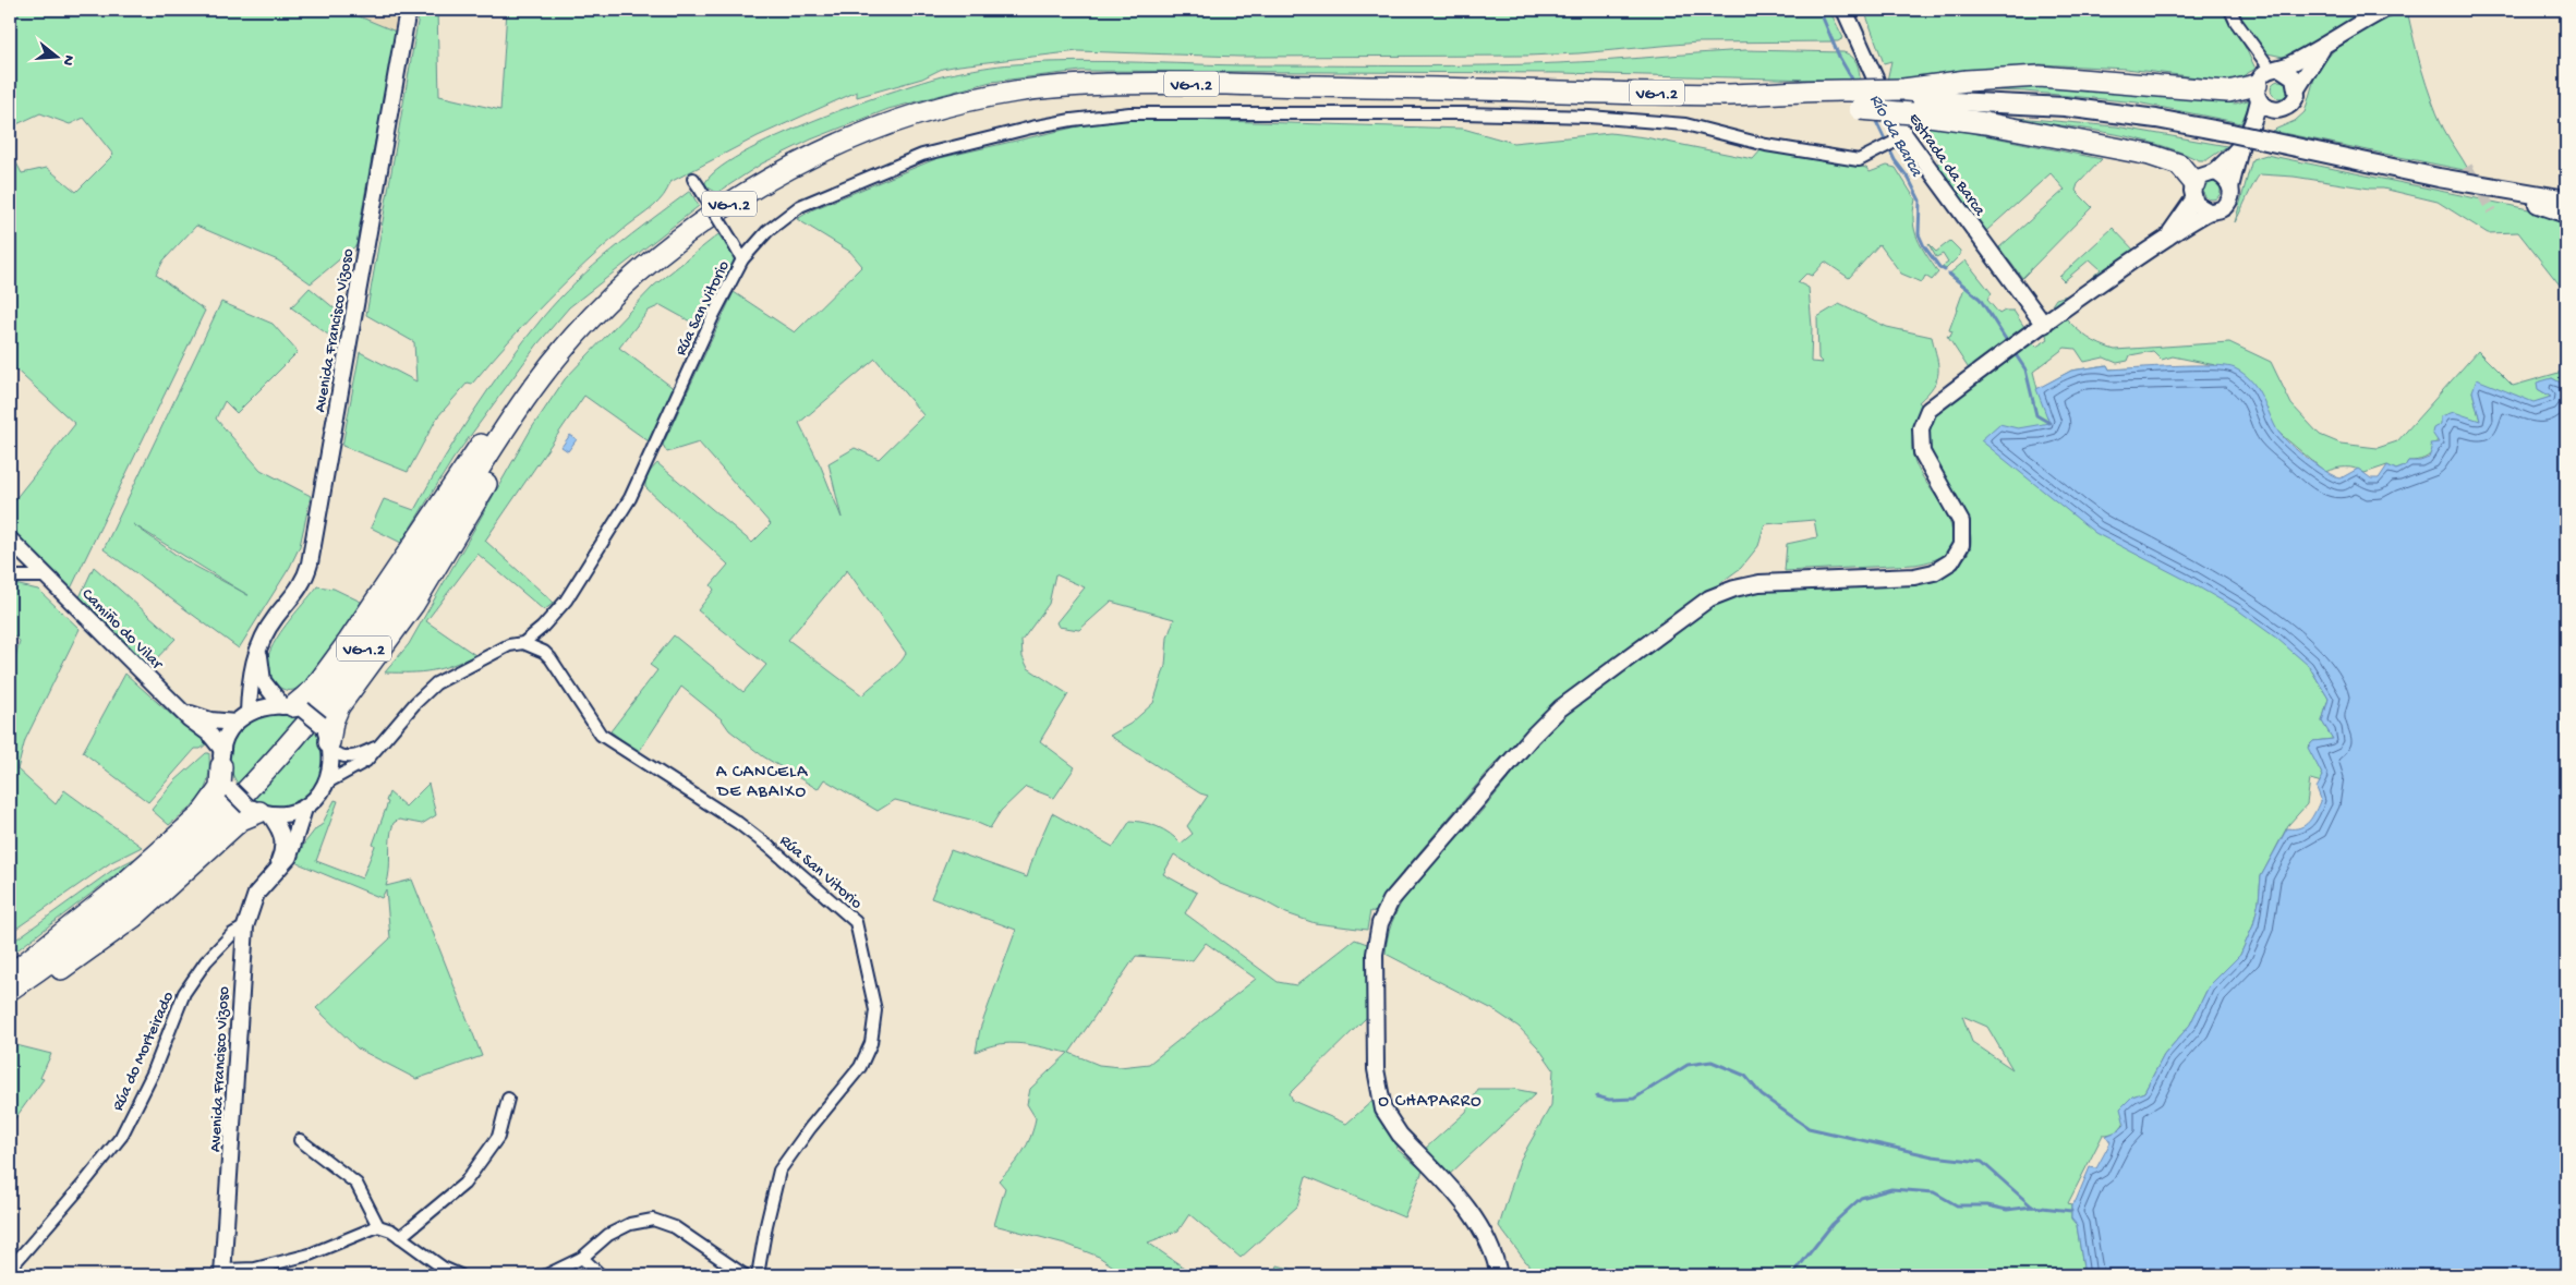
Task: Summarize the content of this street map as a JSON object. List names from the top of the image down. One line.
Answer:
{"streets":{"highway":["VG-1.2"],"street":["Estrada da Barca","Rúa San Vitorio","Avenida Francisco Vizoso","Camiño do Vilar","Rúa do Morteirado"]},"crossings":[["Estrada da Barca","Rúa San Vitorio"],["Rúa San Vitorio","Avenida Francisco Vizoso"],["Avenida Francisco Vizoso","Rúa do Morteirado"]],"districts":["A CANCELA DE ABAIXO","O CHAPARRO"],"water":["Río da Barca"],"north":"right"}
